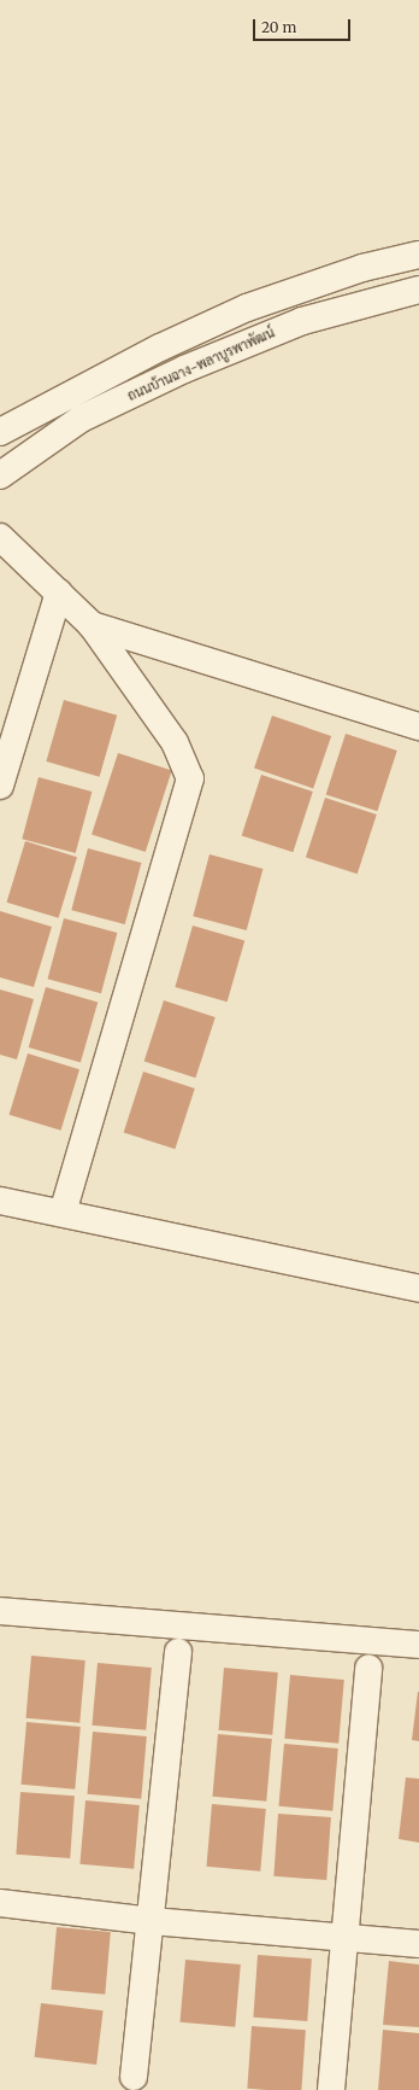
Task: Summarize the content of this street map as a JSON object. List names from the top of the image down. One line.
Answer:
{"streets":{"street":["ถนนบ้านฉาง-พลาบูรพาพัฒน์"]},"scale_bar":"20 m"}
